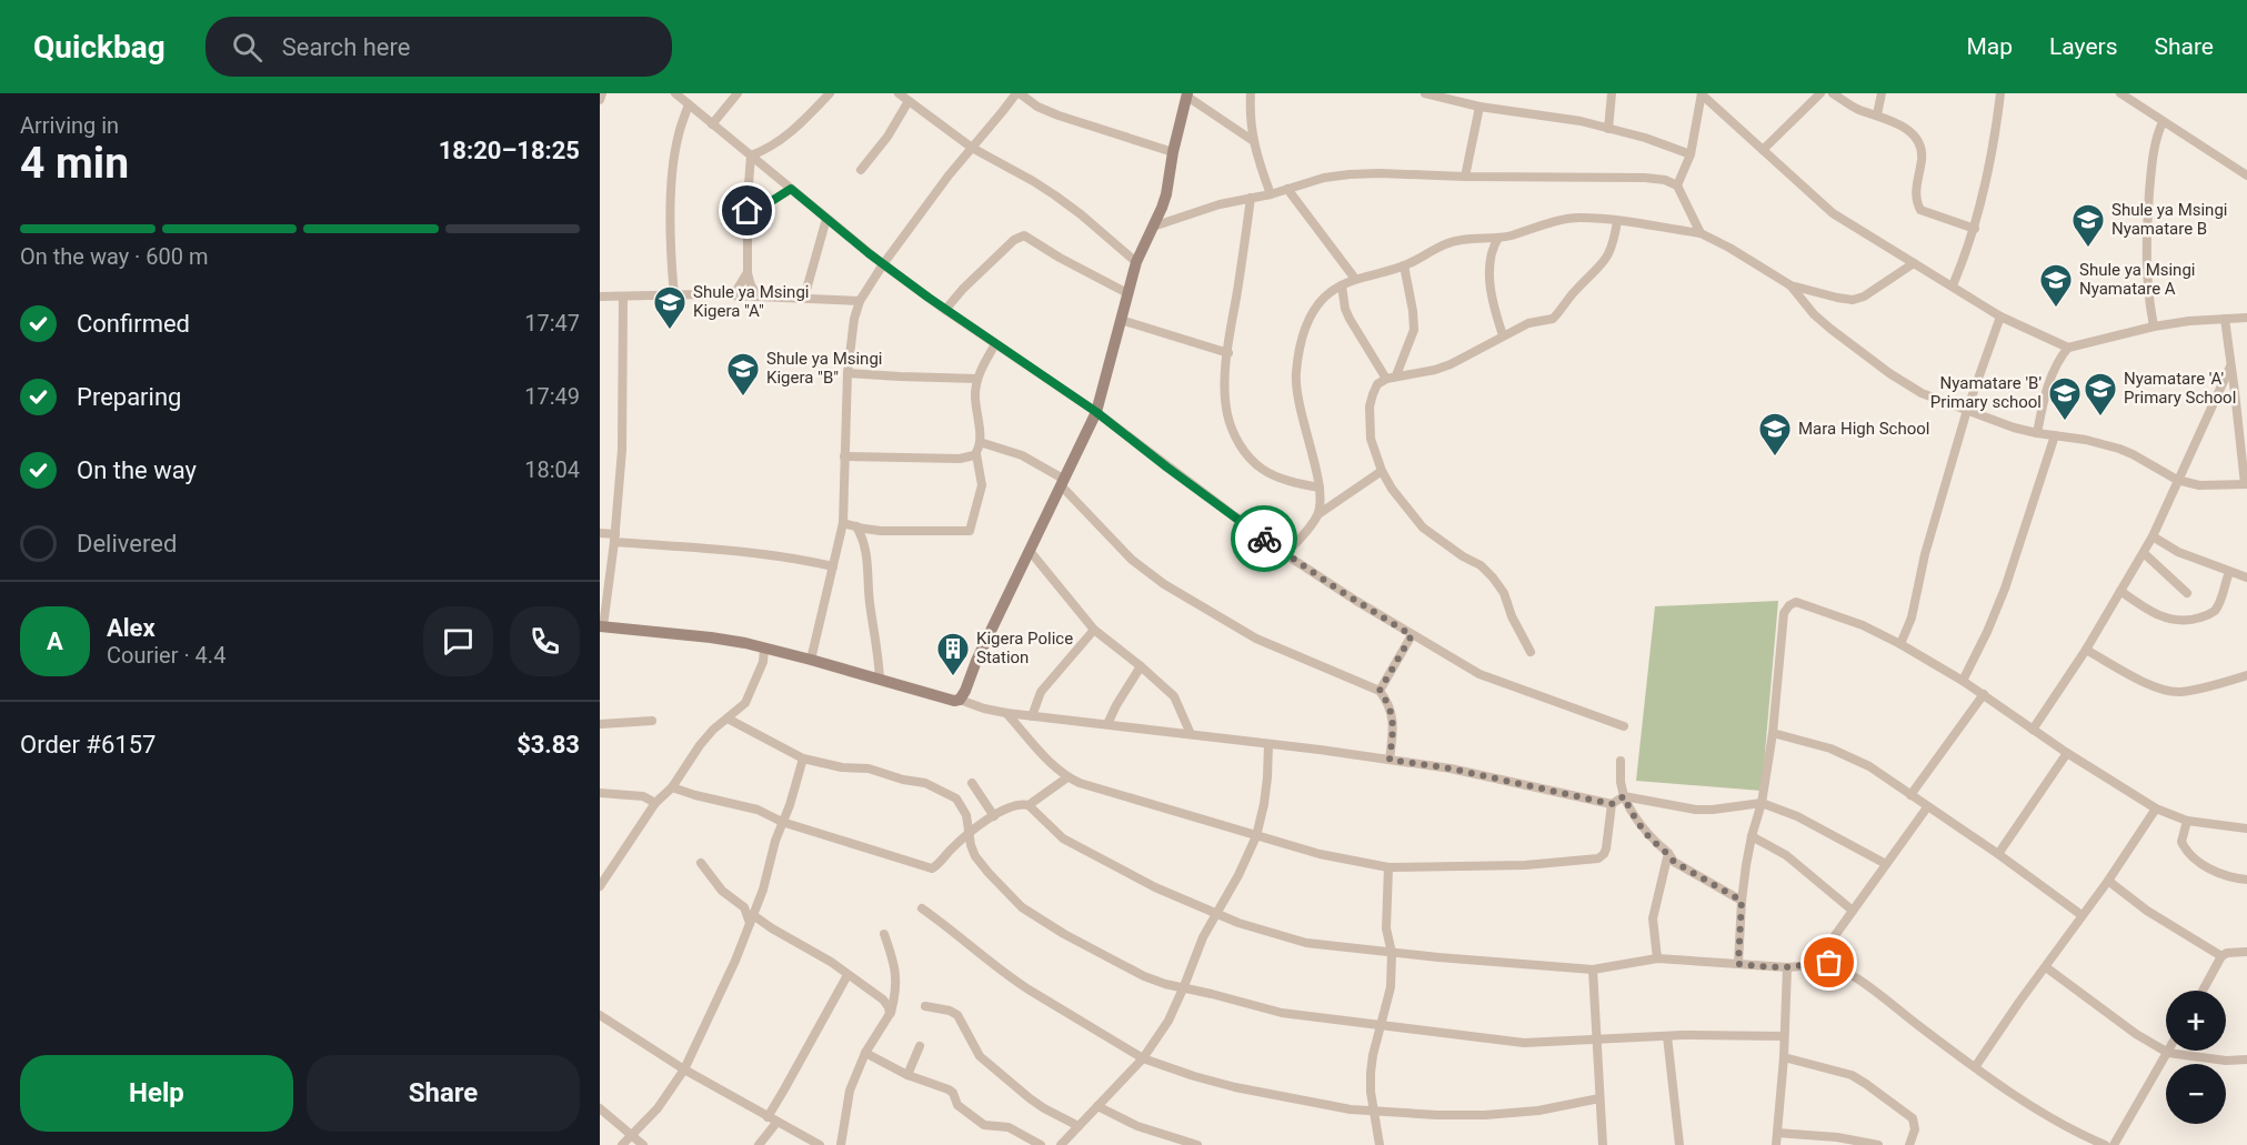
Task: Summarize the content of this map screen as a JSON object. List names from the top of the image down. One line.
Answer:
{"places":{"school or university":["Shule ya Msingi Nyamatare B","Shule ya Msingi Nyamatare A","Shule ya Msingi Kigera \"A\"","Shule ya Msingi Kigera \"B\"","Nyamatare 'A' Primary School","Nyamatare 'B' Primary school","Mara High School"],"building":["Kigera Police Station"]},"page":{"header":"Quickbag","search":"Search here","nav":["Map","Layers","Share"],"heading":["4 min","Arriving in","18:20–18:25"],"panel":["Alex","Courier · 4.4","Order #6157","$3.83"],"bar":"On the way · 600 m","list":[["Confirmed","17:47"],["Preparing","17:49"],["On the way","18:04"],"Delivered"],"round":"A","map_buttons":["+","−"],"buttons":["Help","Share"]}}
